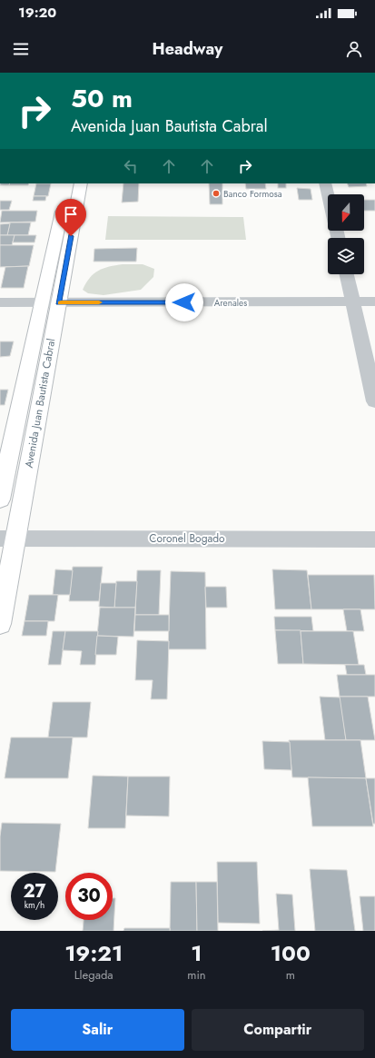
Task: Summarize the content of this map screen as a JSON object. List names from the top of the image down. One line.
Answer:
{"streets":{"main road":["Avenida Juan Bautista Cabral"],"street":["Arenales","Coronel Bogado"]},"crossings":[["Arenales","Avenida Juan Bautista Cabral"],["Avenida Juan Bautista Cabral","Coronel Bogado"]],"places":["Banco Formosa"],"north":"bottom","page":{"status":"19:20","header":"Headway","turn":["50 m","Avenida Juan Bautista Cabral"],"speed":"27 km/h","limit":"30","eta":["19:21","Llegada","1","min","100","m"],"buttons":["Salir","Compartir"]}}
